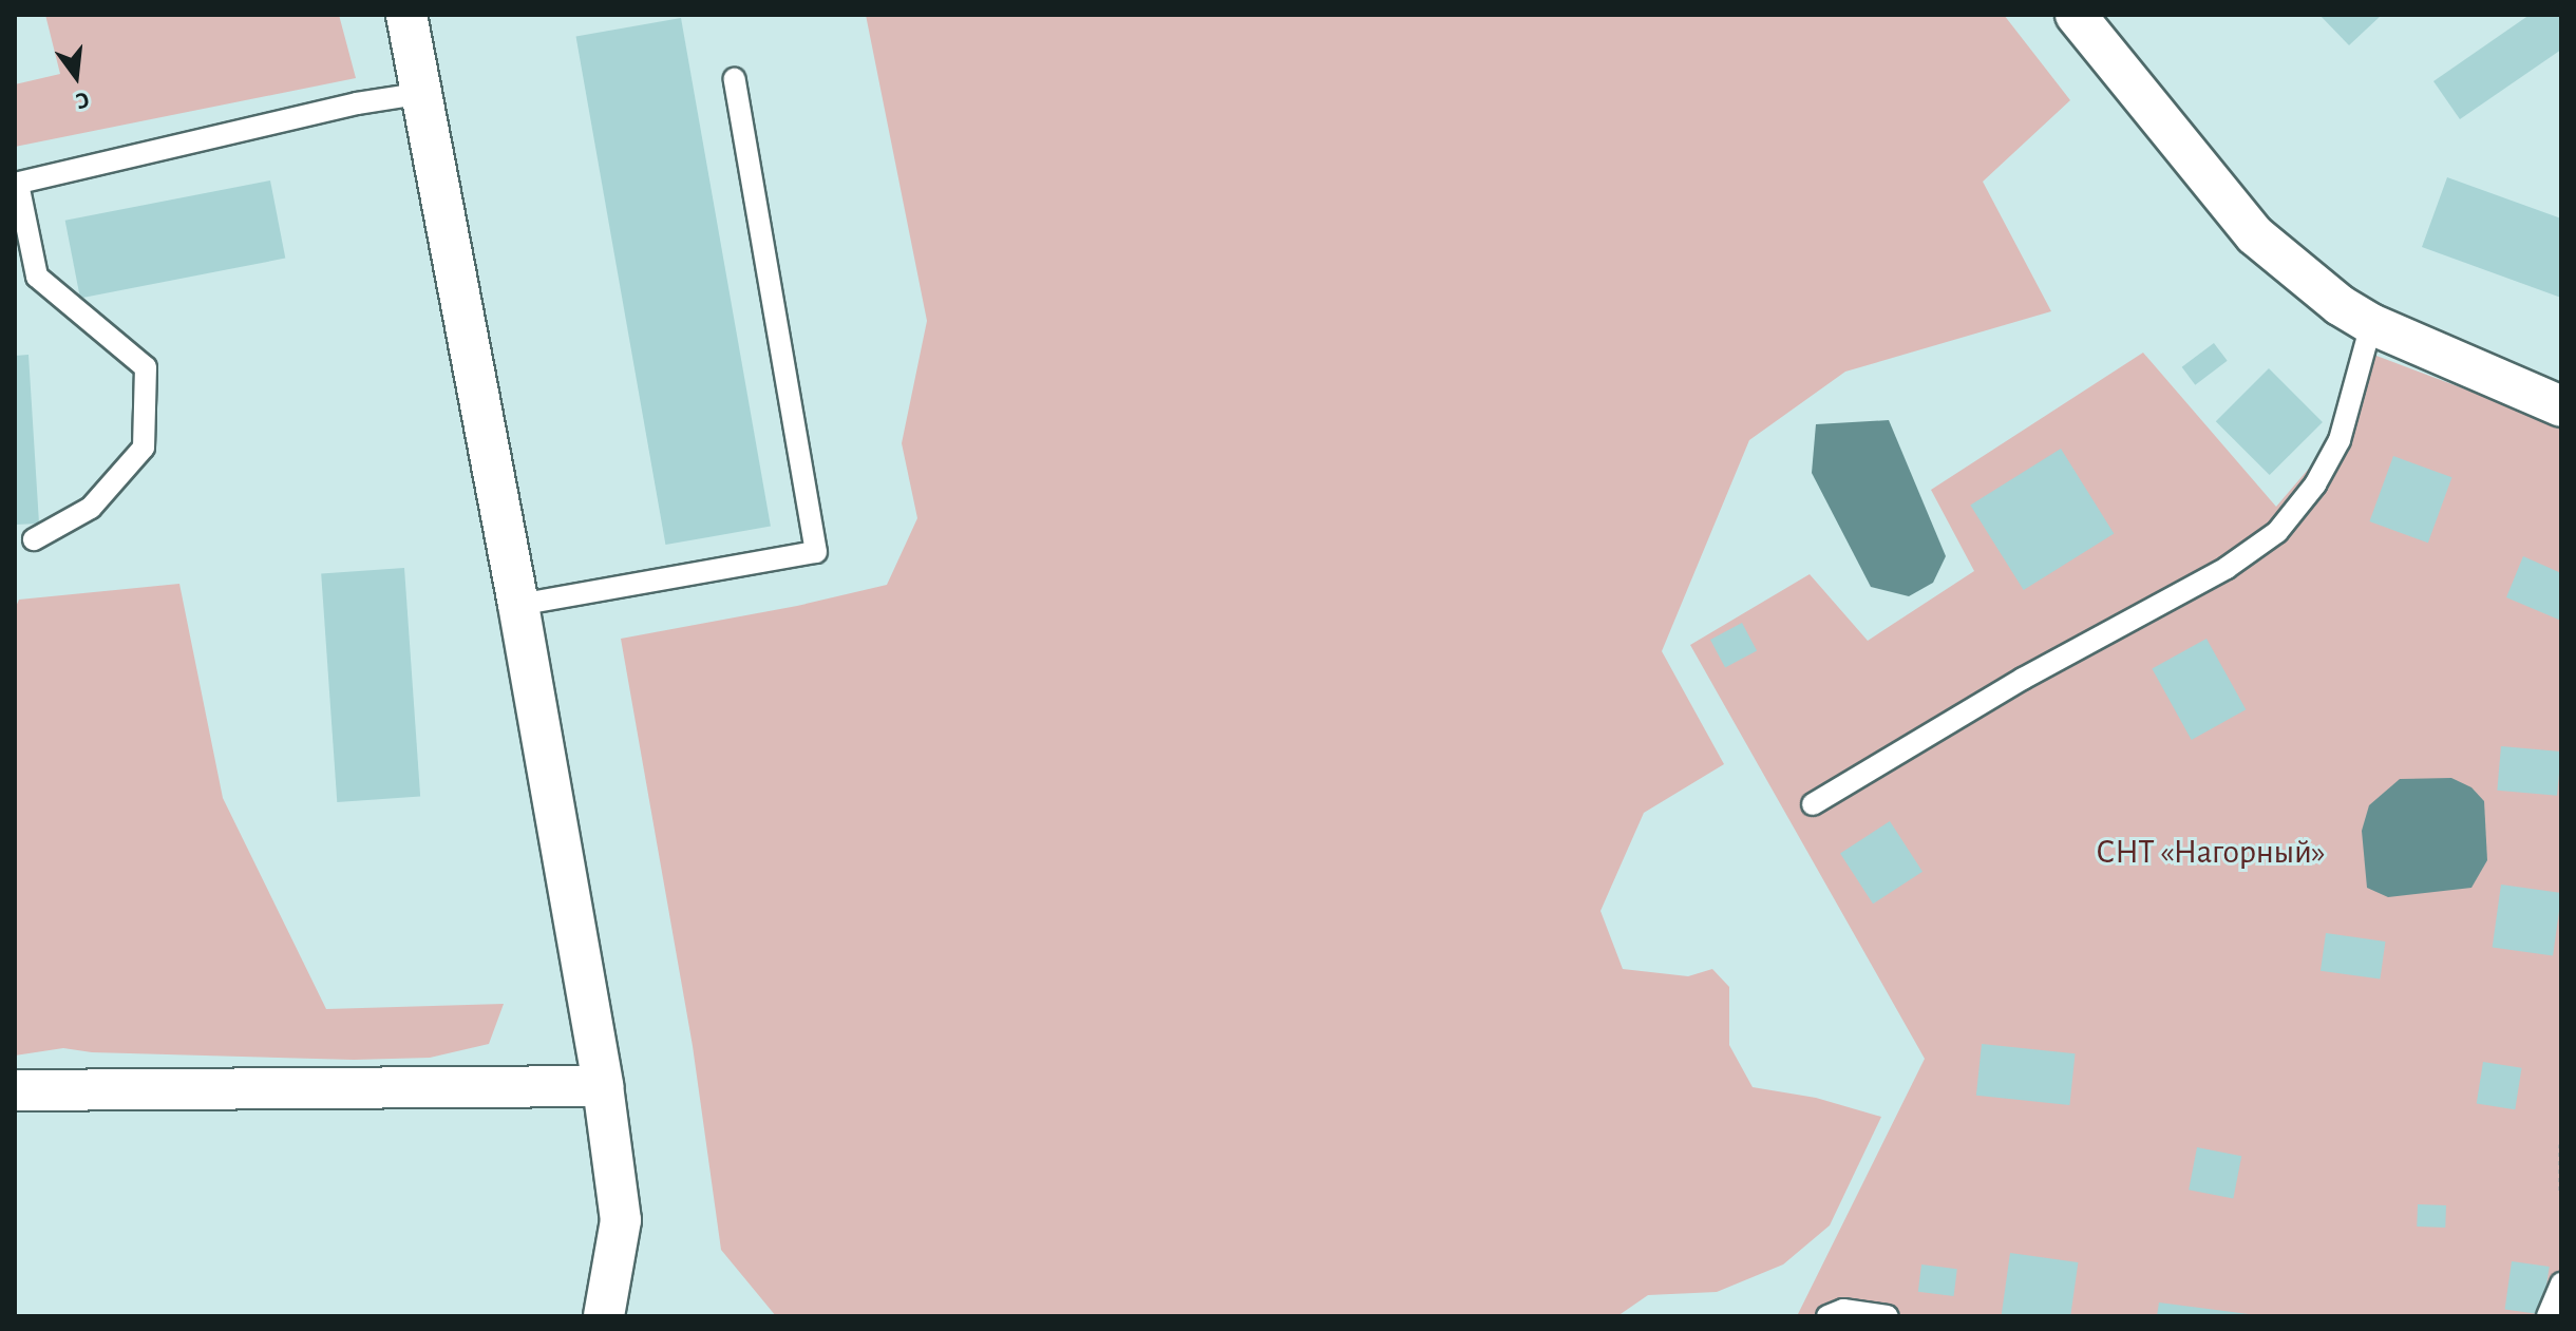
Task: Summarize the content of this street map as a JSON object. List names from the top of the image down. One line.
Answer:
{"parks":["СНТ «Нагорный»"],"north":"bottom"}
